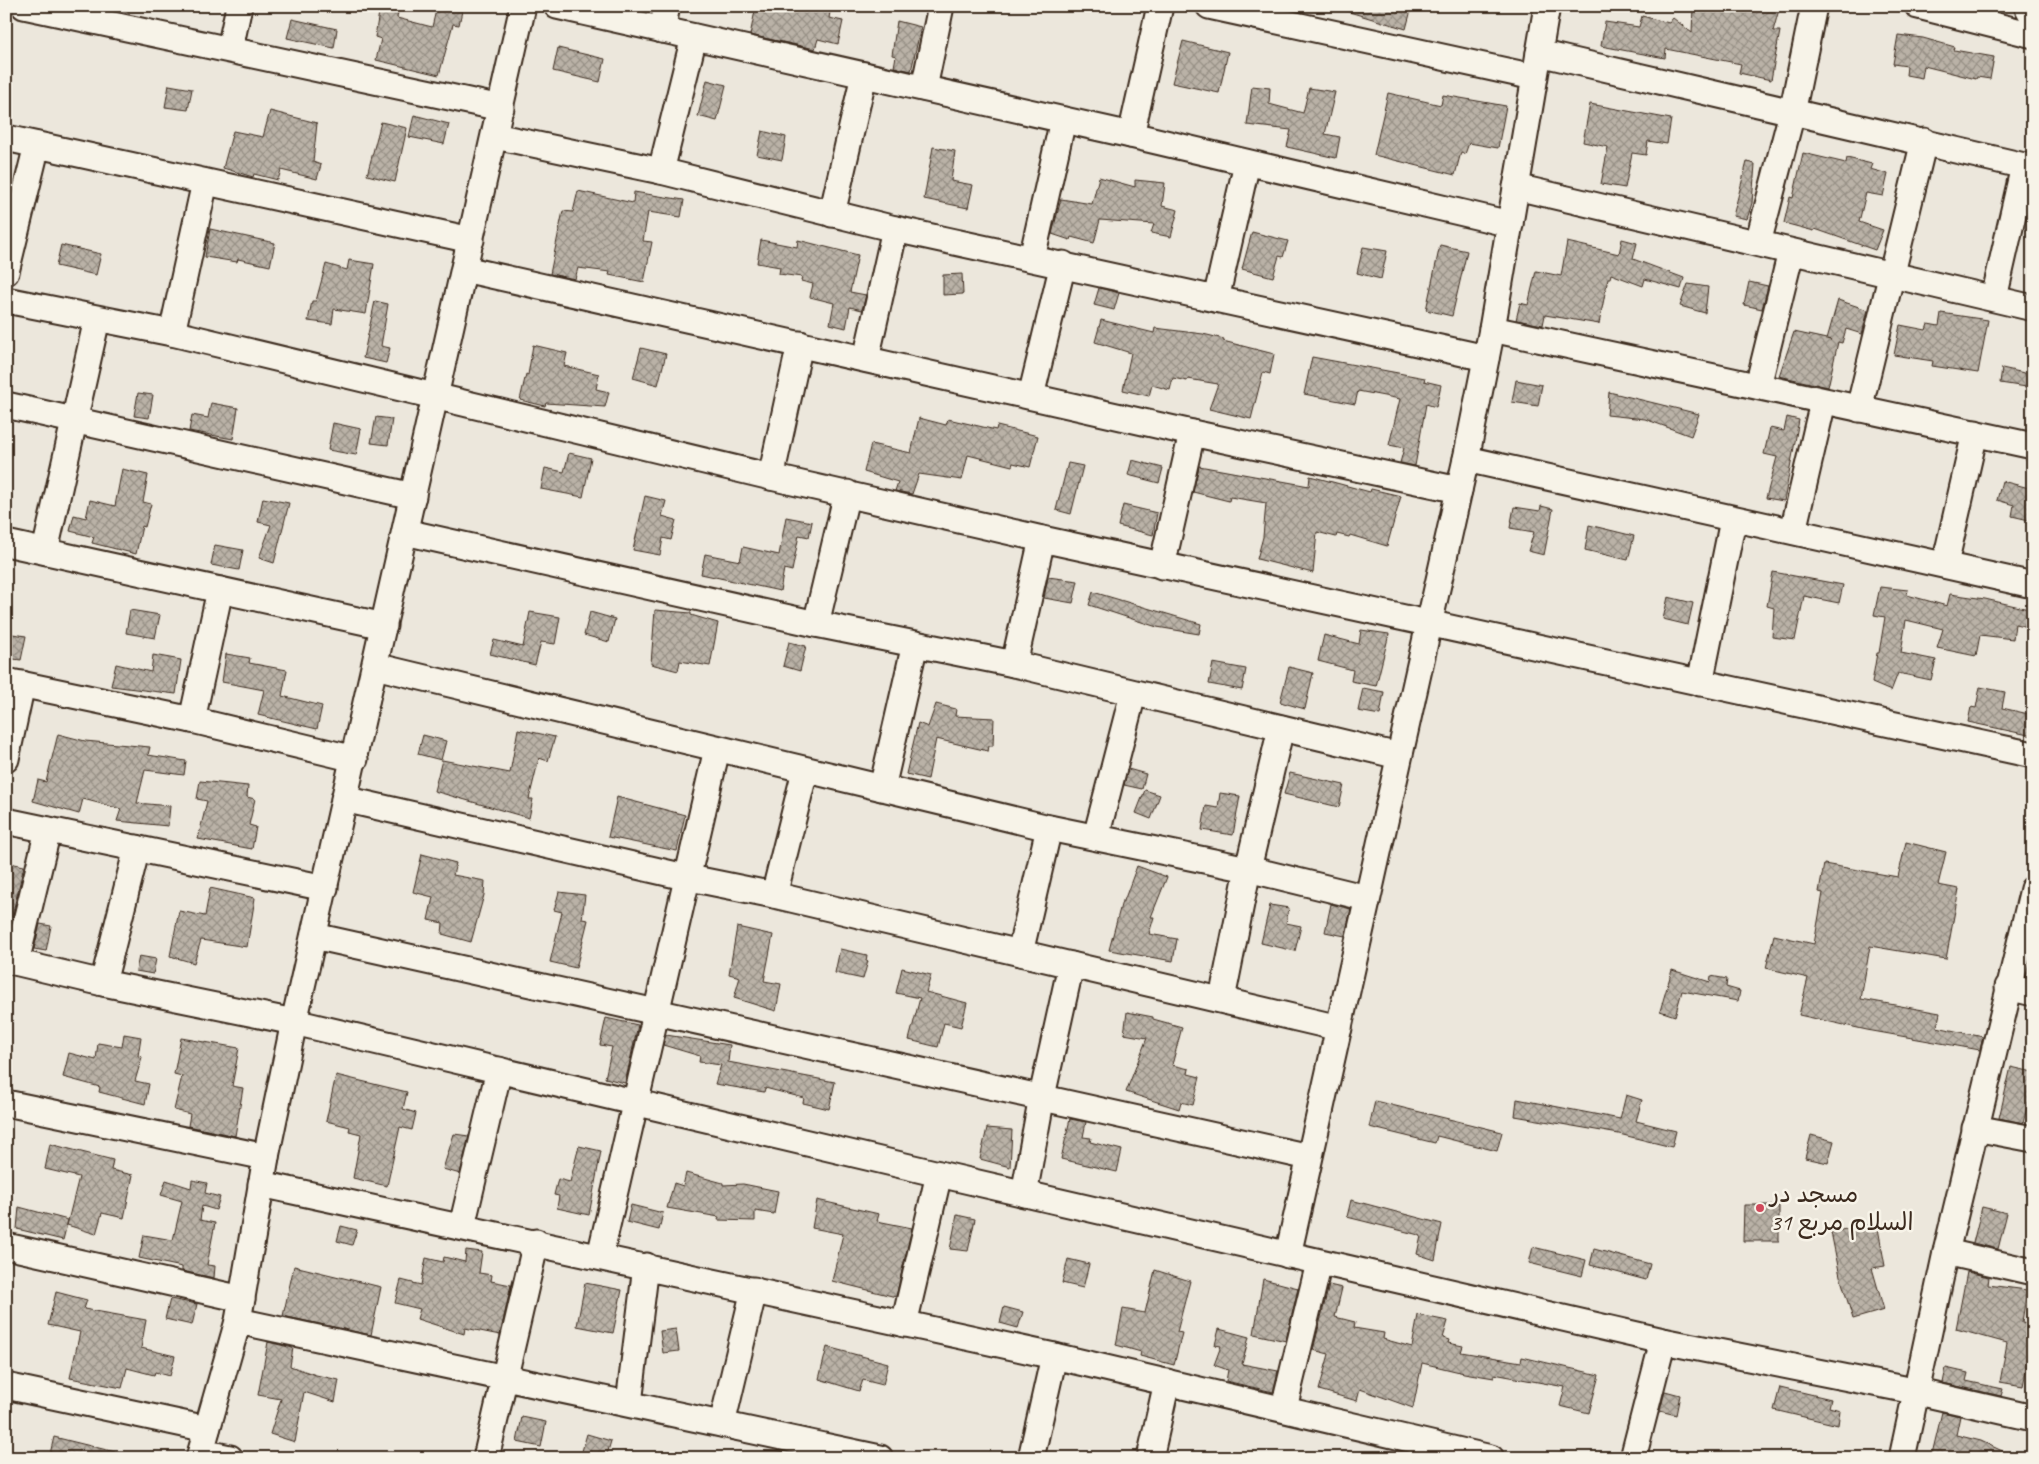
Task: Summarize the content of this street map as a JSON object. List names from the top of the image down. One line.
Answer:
{"places":["مسجد در السلام مربع 31"]}
